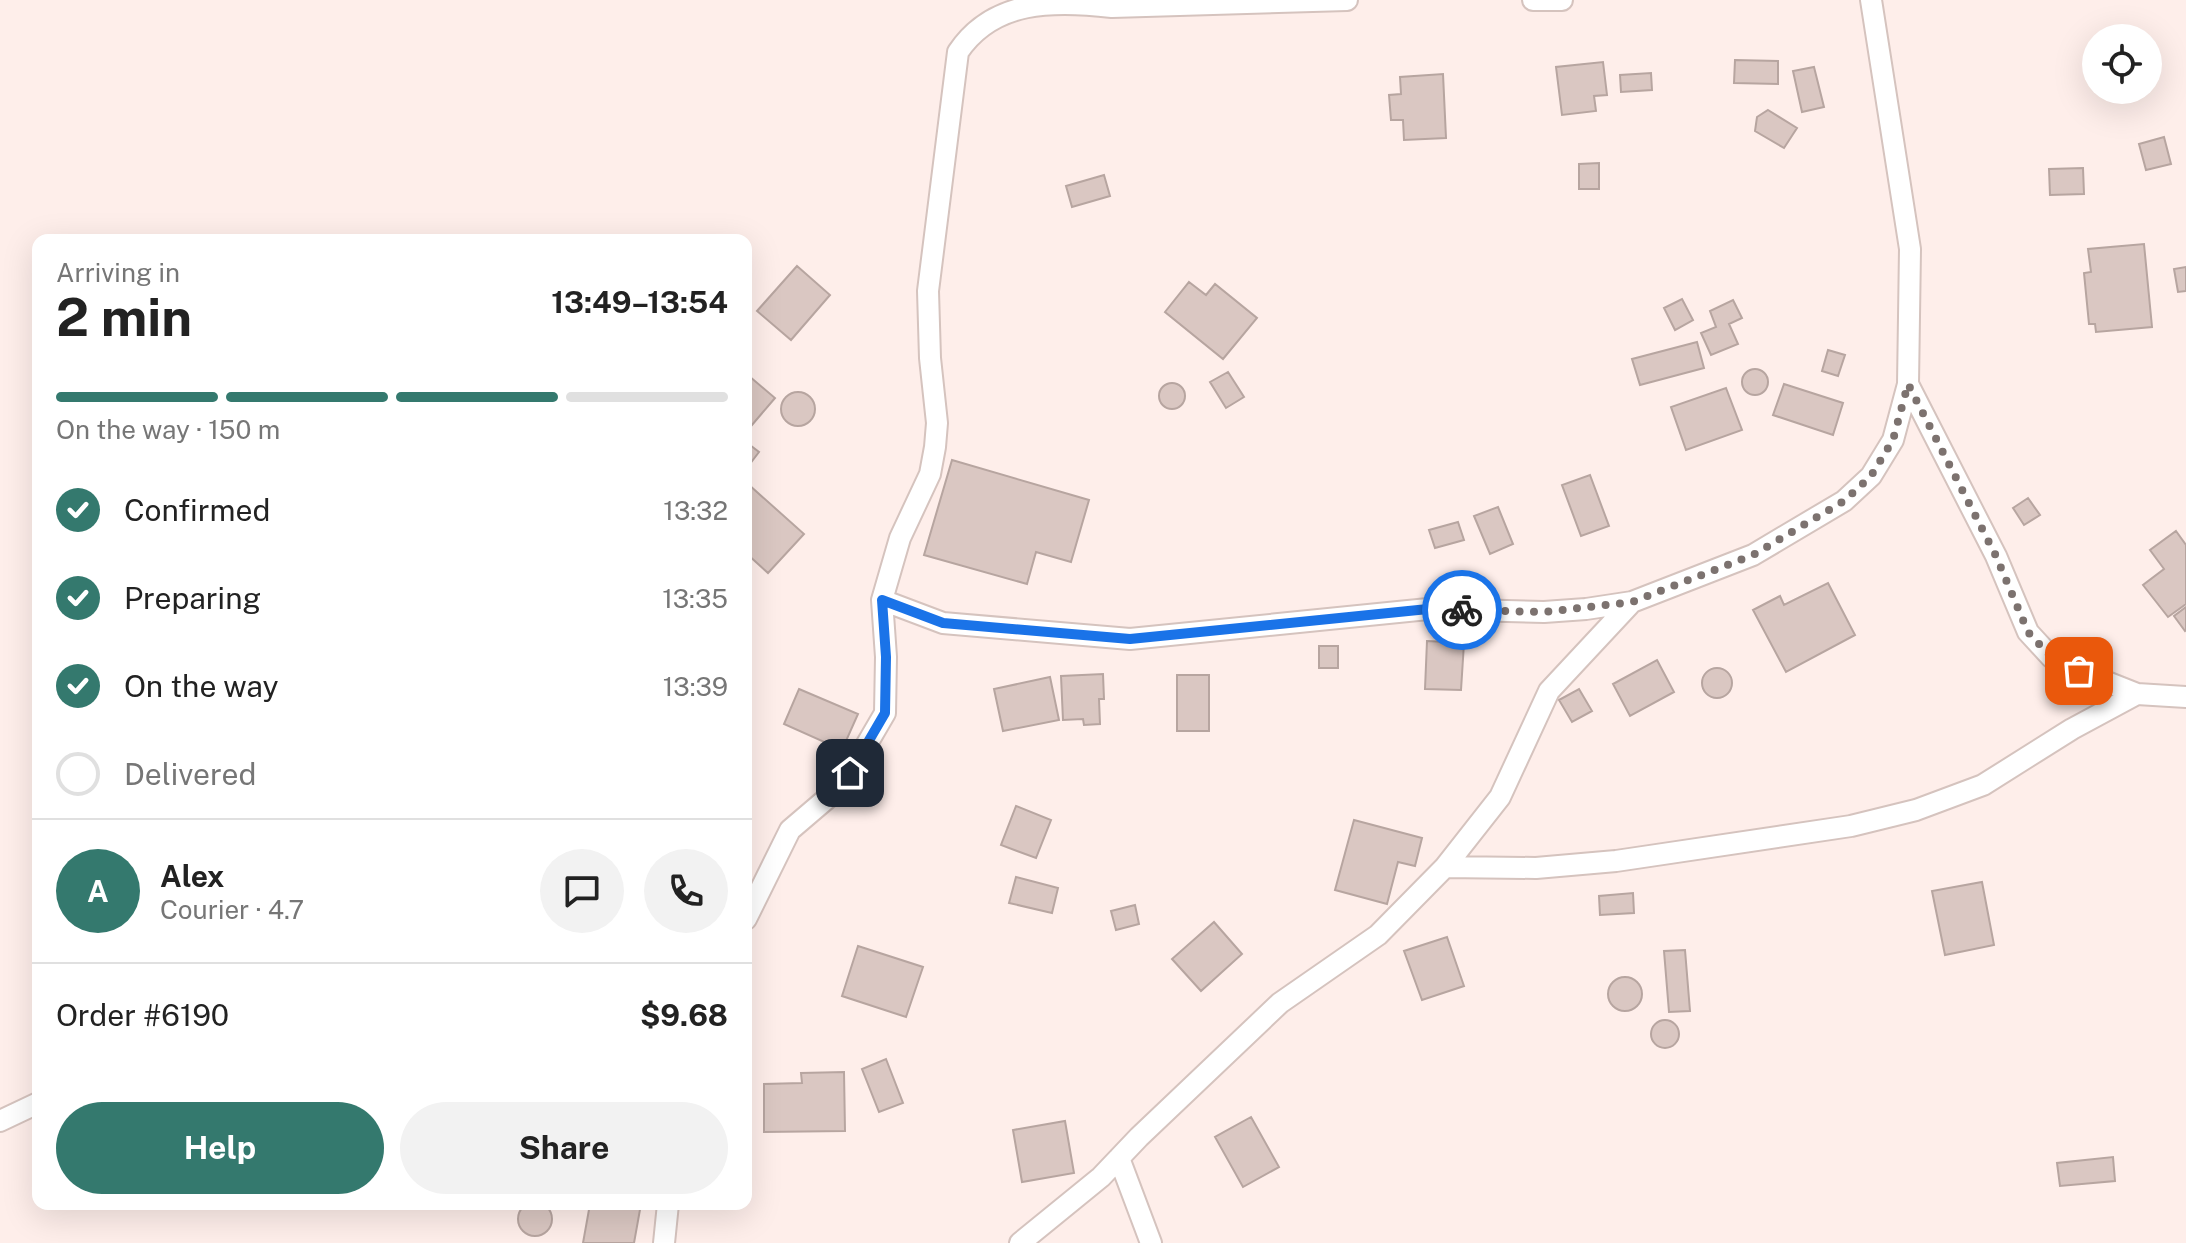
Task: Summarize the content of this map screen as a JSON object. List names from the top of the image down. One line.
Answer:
{"page":{"heading":["2 min","Arriving in","13:49–13:54"],"panel":["Alex","Courier · 4.7","Order #6190","$9.68"],"bar":"On the way · 150 m","list":[["Confirmed","13:32"],["Preparing","13:35"],["On the way","13:39"],"Delivered"],"round":"A","buttons":["Help","Share"]}}
